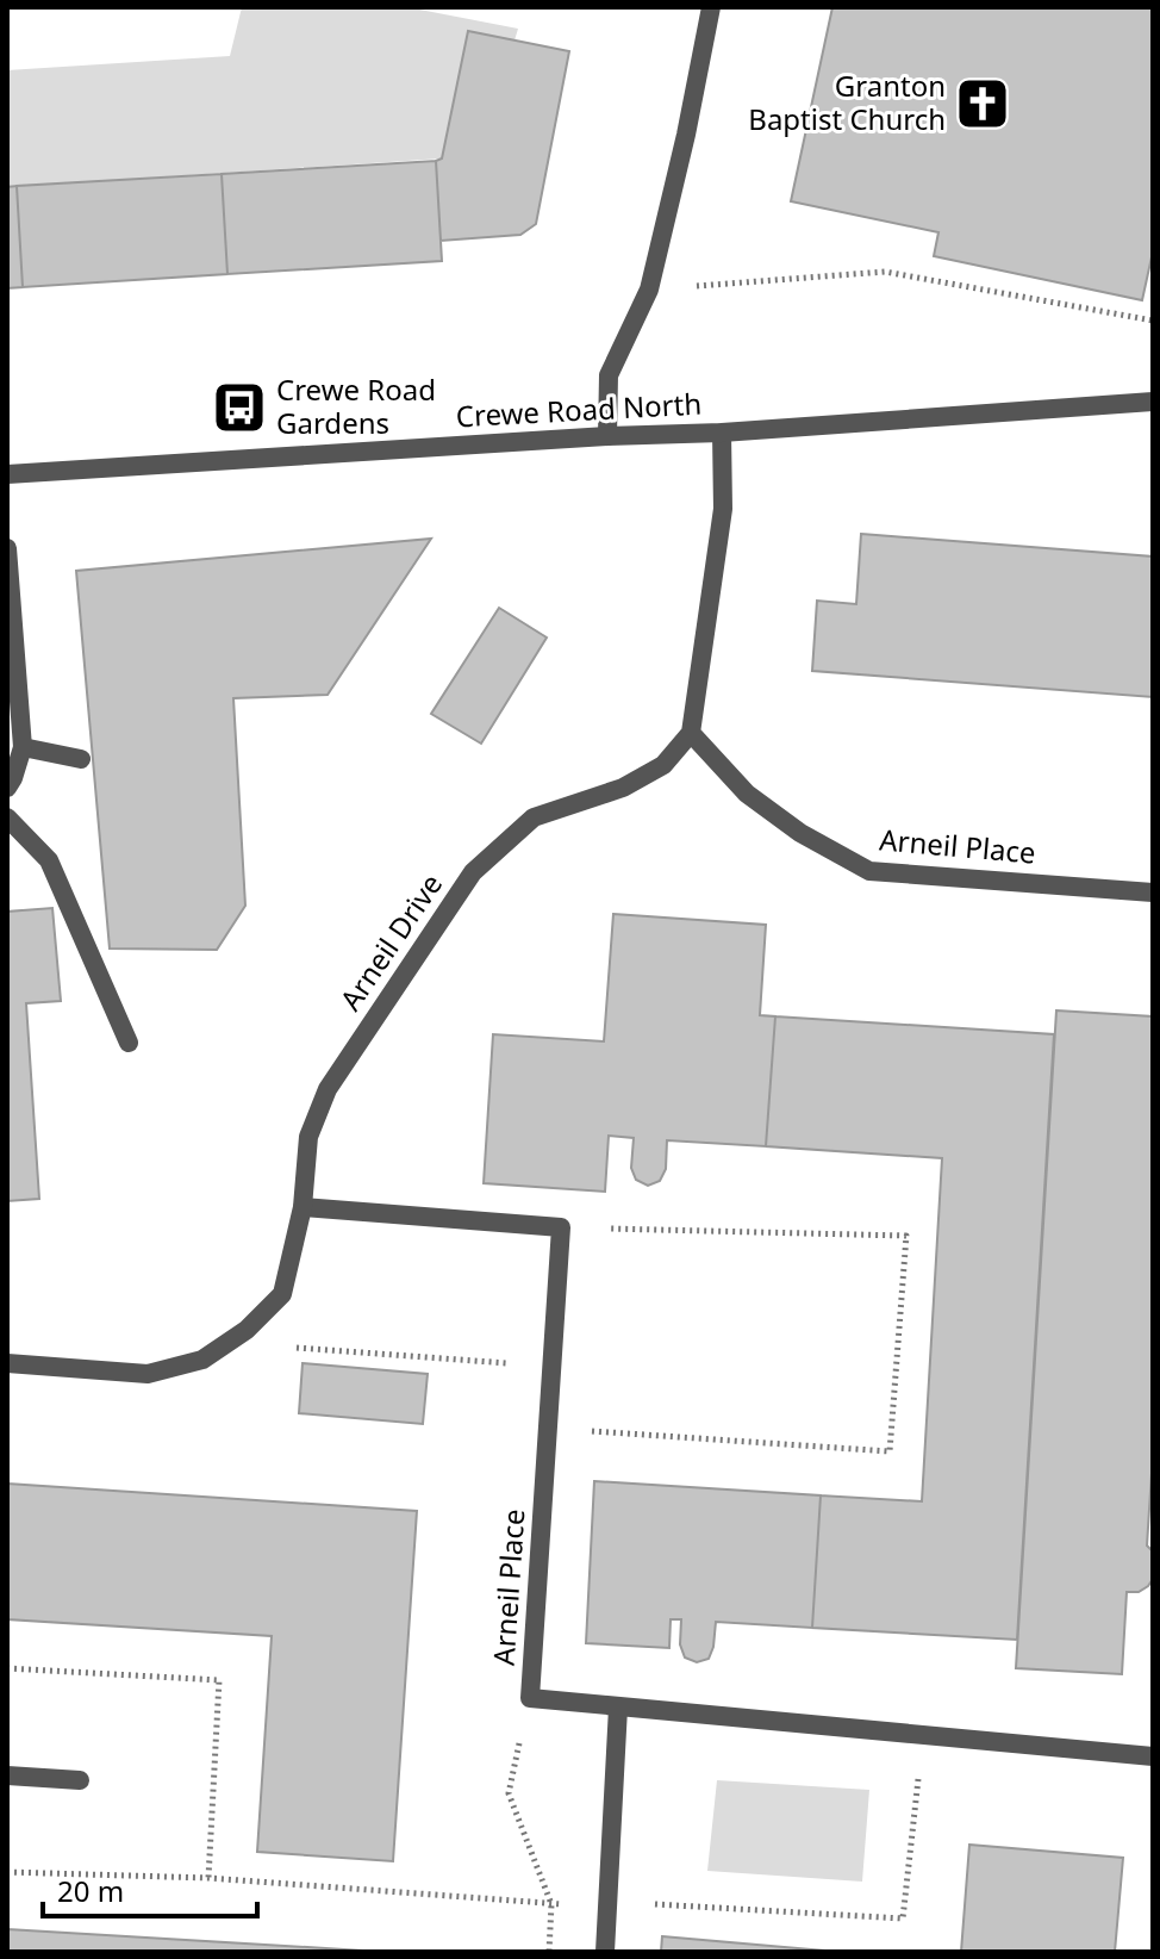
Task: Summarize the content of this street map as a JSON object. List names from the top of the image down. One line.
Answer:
{"streets":{"street":["Crewe Road North","Arneil Place","Arneil Drive"]},"crossings":[["Arneil Place","Arneil Drive"]],"places":{"church":["Granton Baptist Church"],"bus stop":["Crewe Road Gardens"]},"scale_bar":"20 m"}
